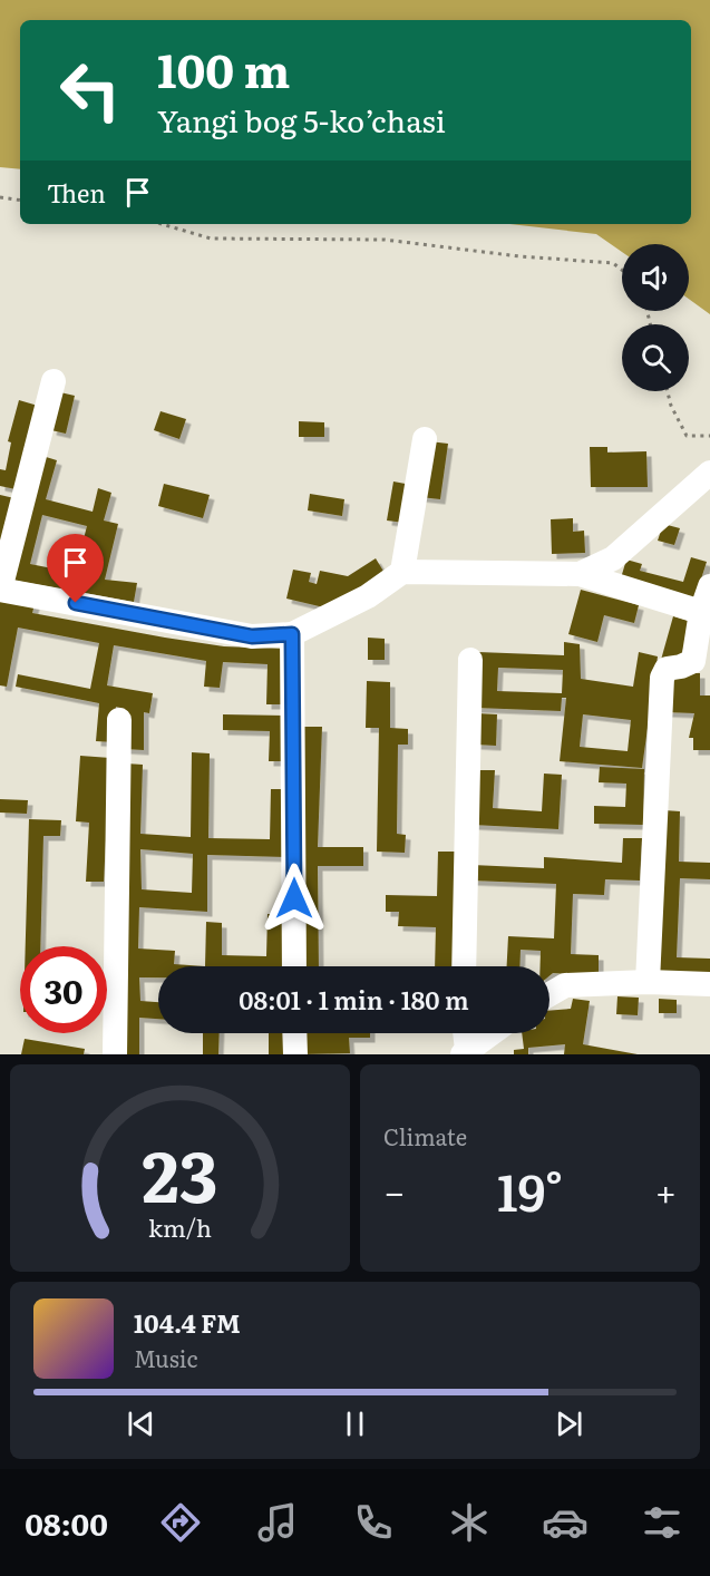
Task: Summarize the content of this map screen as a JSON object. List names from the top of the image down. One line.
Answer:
{"page":{"turn":["100 m","Yangi bog 5-koʼchasi"],"then":"Then","limit":"30","trip":"08:01 · 1 min · 180 m","tile":"Climate","heat":["−","19°","+"],"song":["104.4 FM","Music"],"tabs":"08:00","gauge":["23","km/h"]}}
